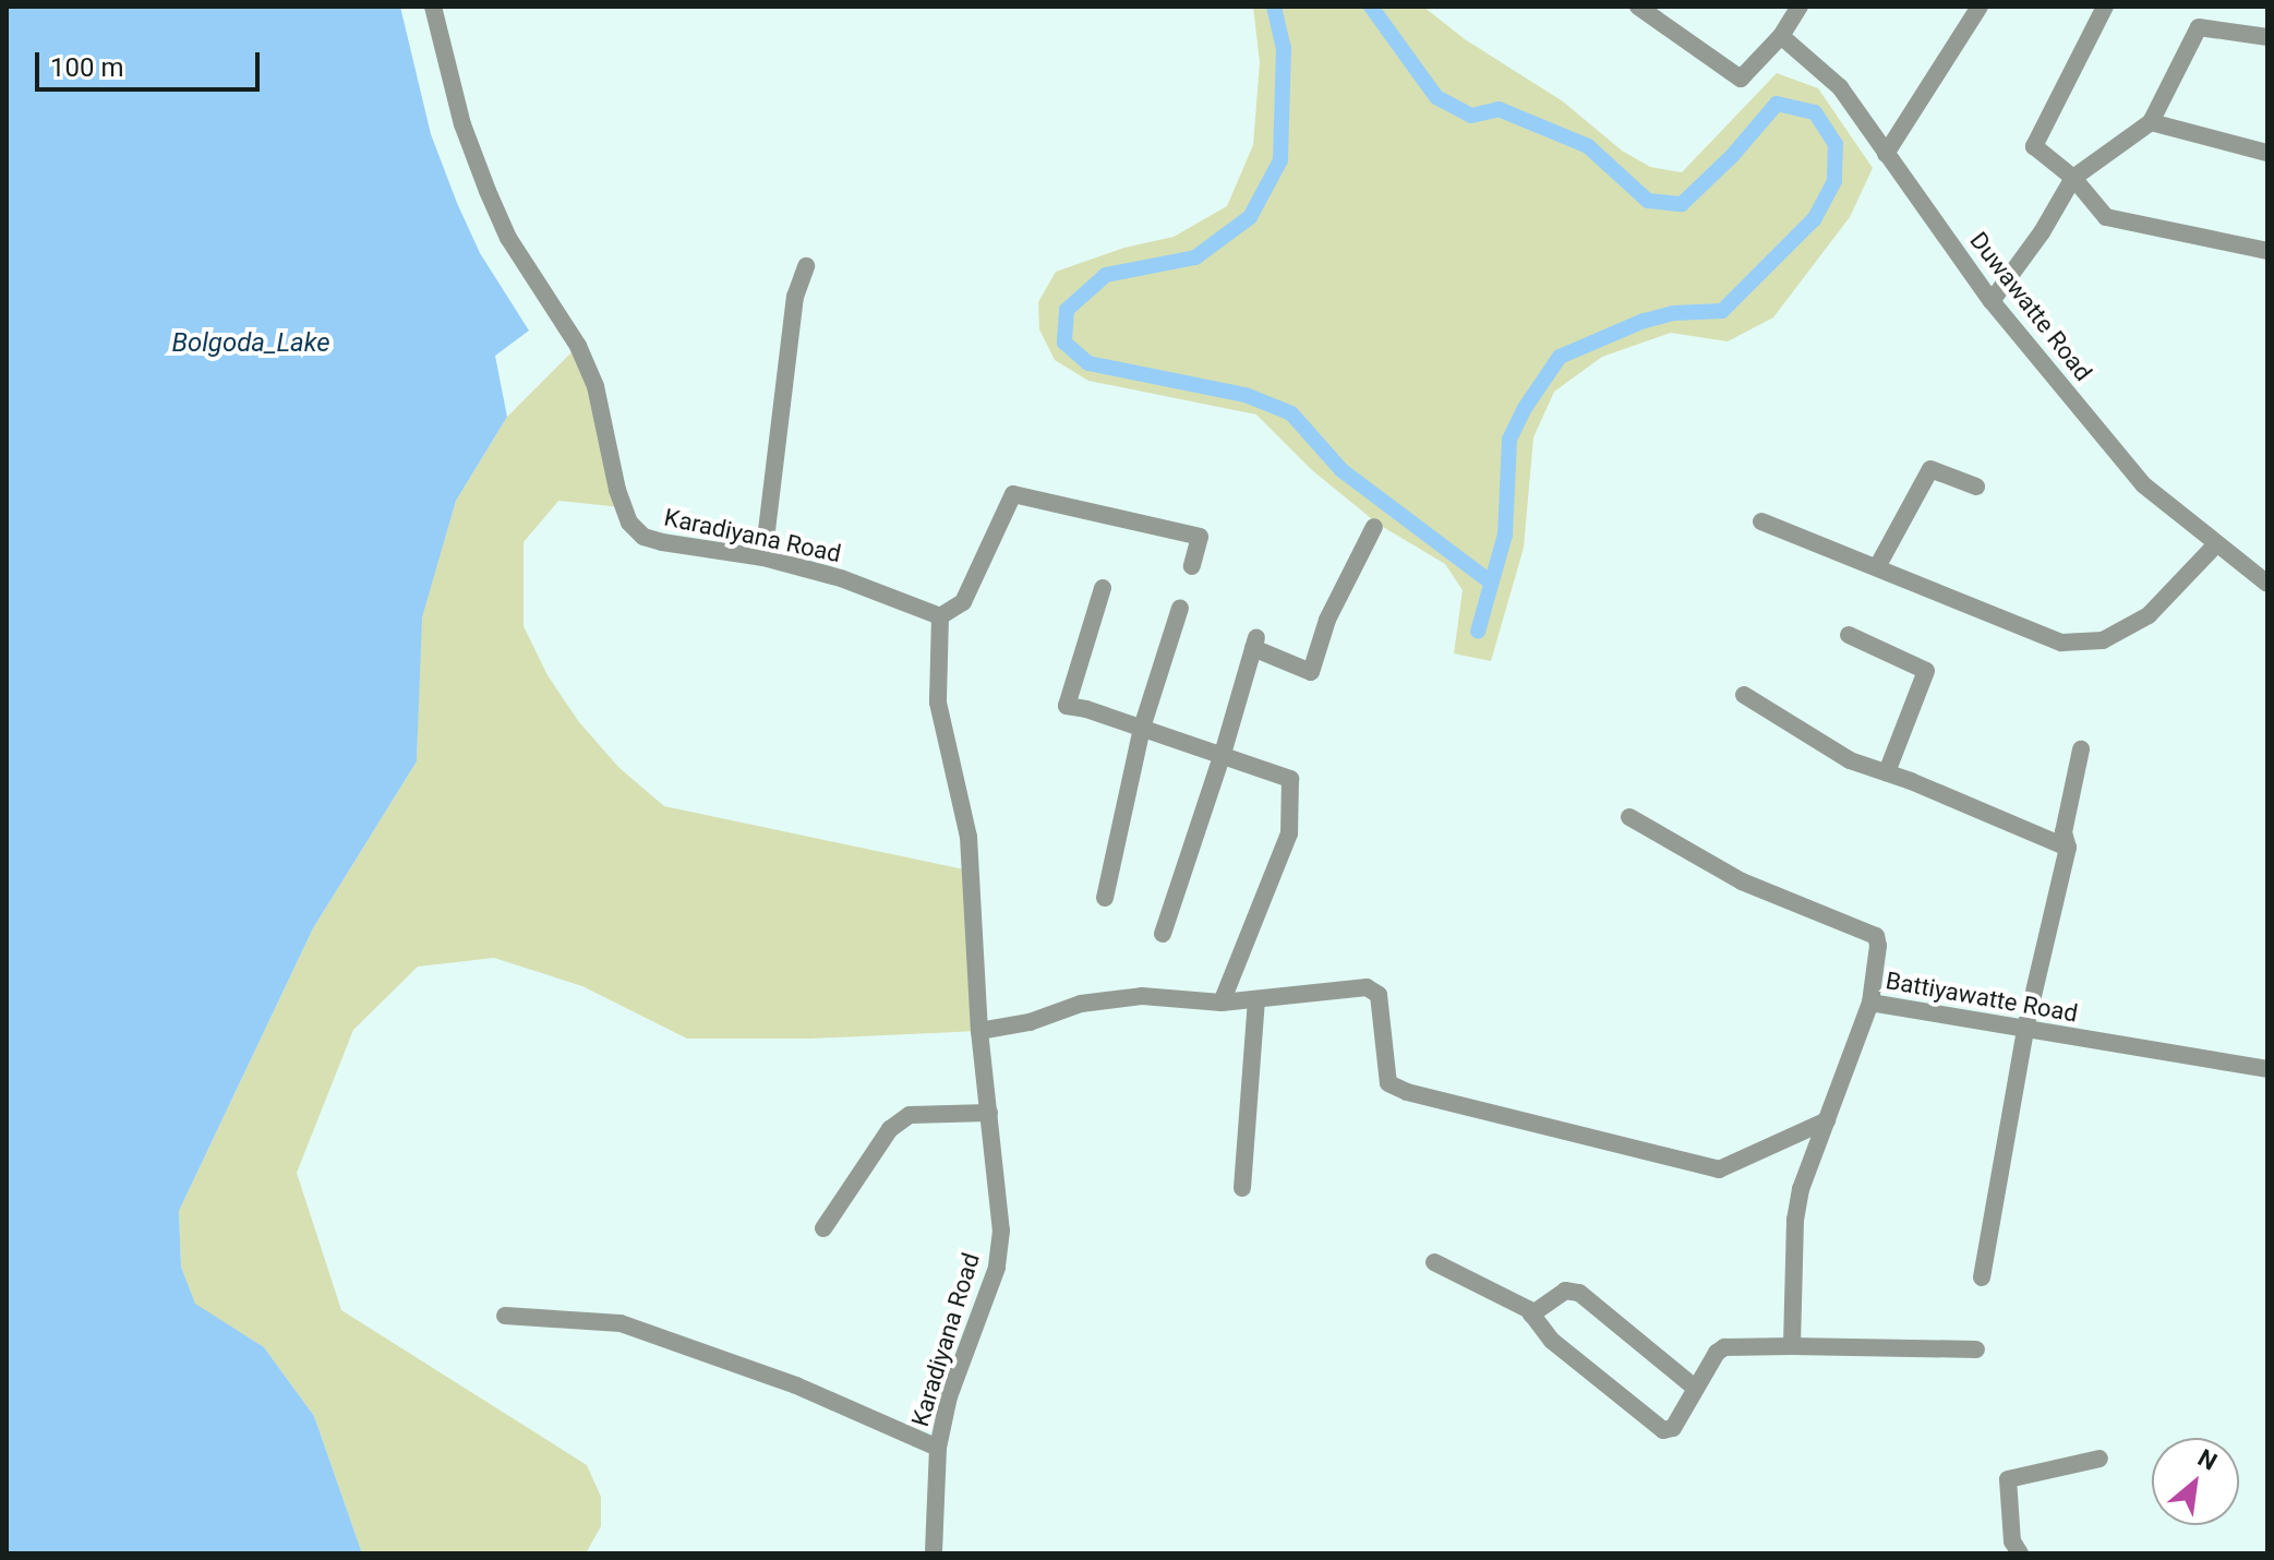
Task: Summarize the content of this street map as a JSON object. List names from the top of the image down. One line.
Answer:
{"streets":{"street":["Duwawatte Road","Karadiyana Road","Battiyawatte Road"]},"water":["Bolgoda_Lake"],"scale_bar":"100 m","north":"top right"}
